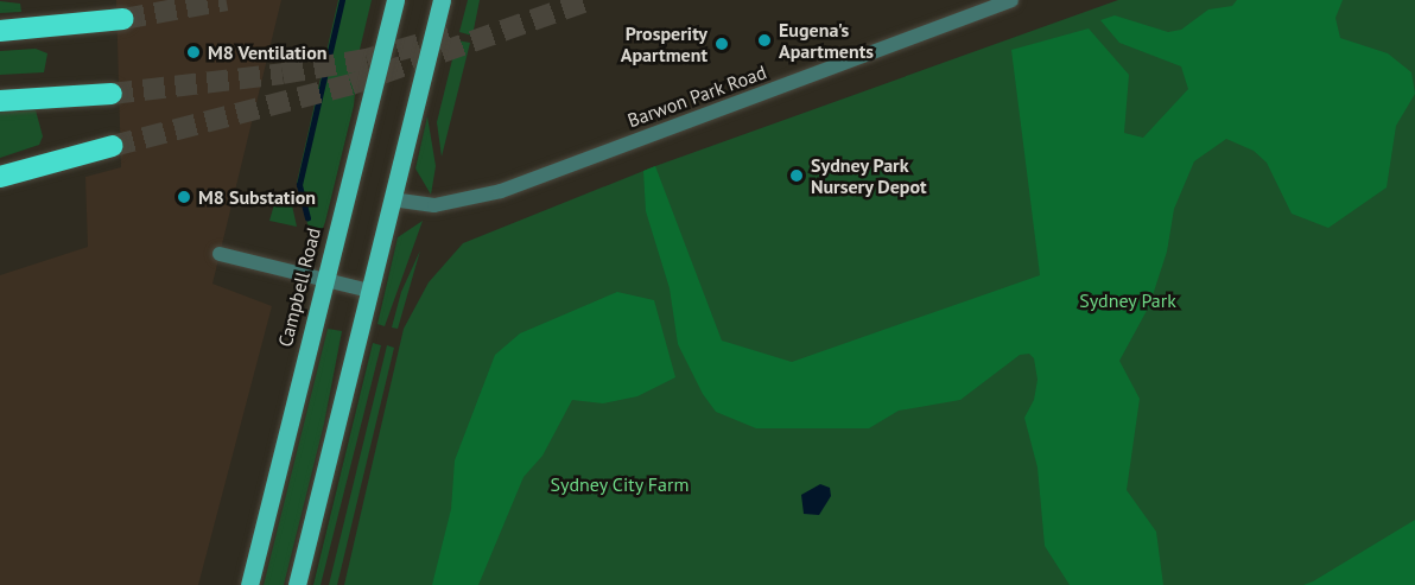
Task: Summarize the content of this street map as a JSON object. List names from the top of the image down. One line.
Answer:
{"streets":{"main road":["Campbell Road"],"street":["Barwon Park Road"]},"parks":["Sydney Park","Sydney City Farm"],"places":["Eugena's Apartments","Prosperity Apartment","M8 Ventilation","Sydney Park Nursery Depot","M8 Substation"]}
